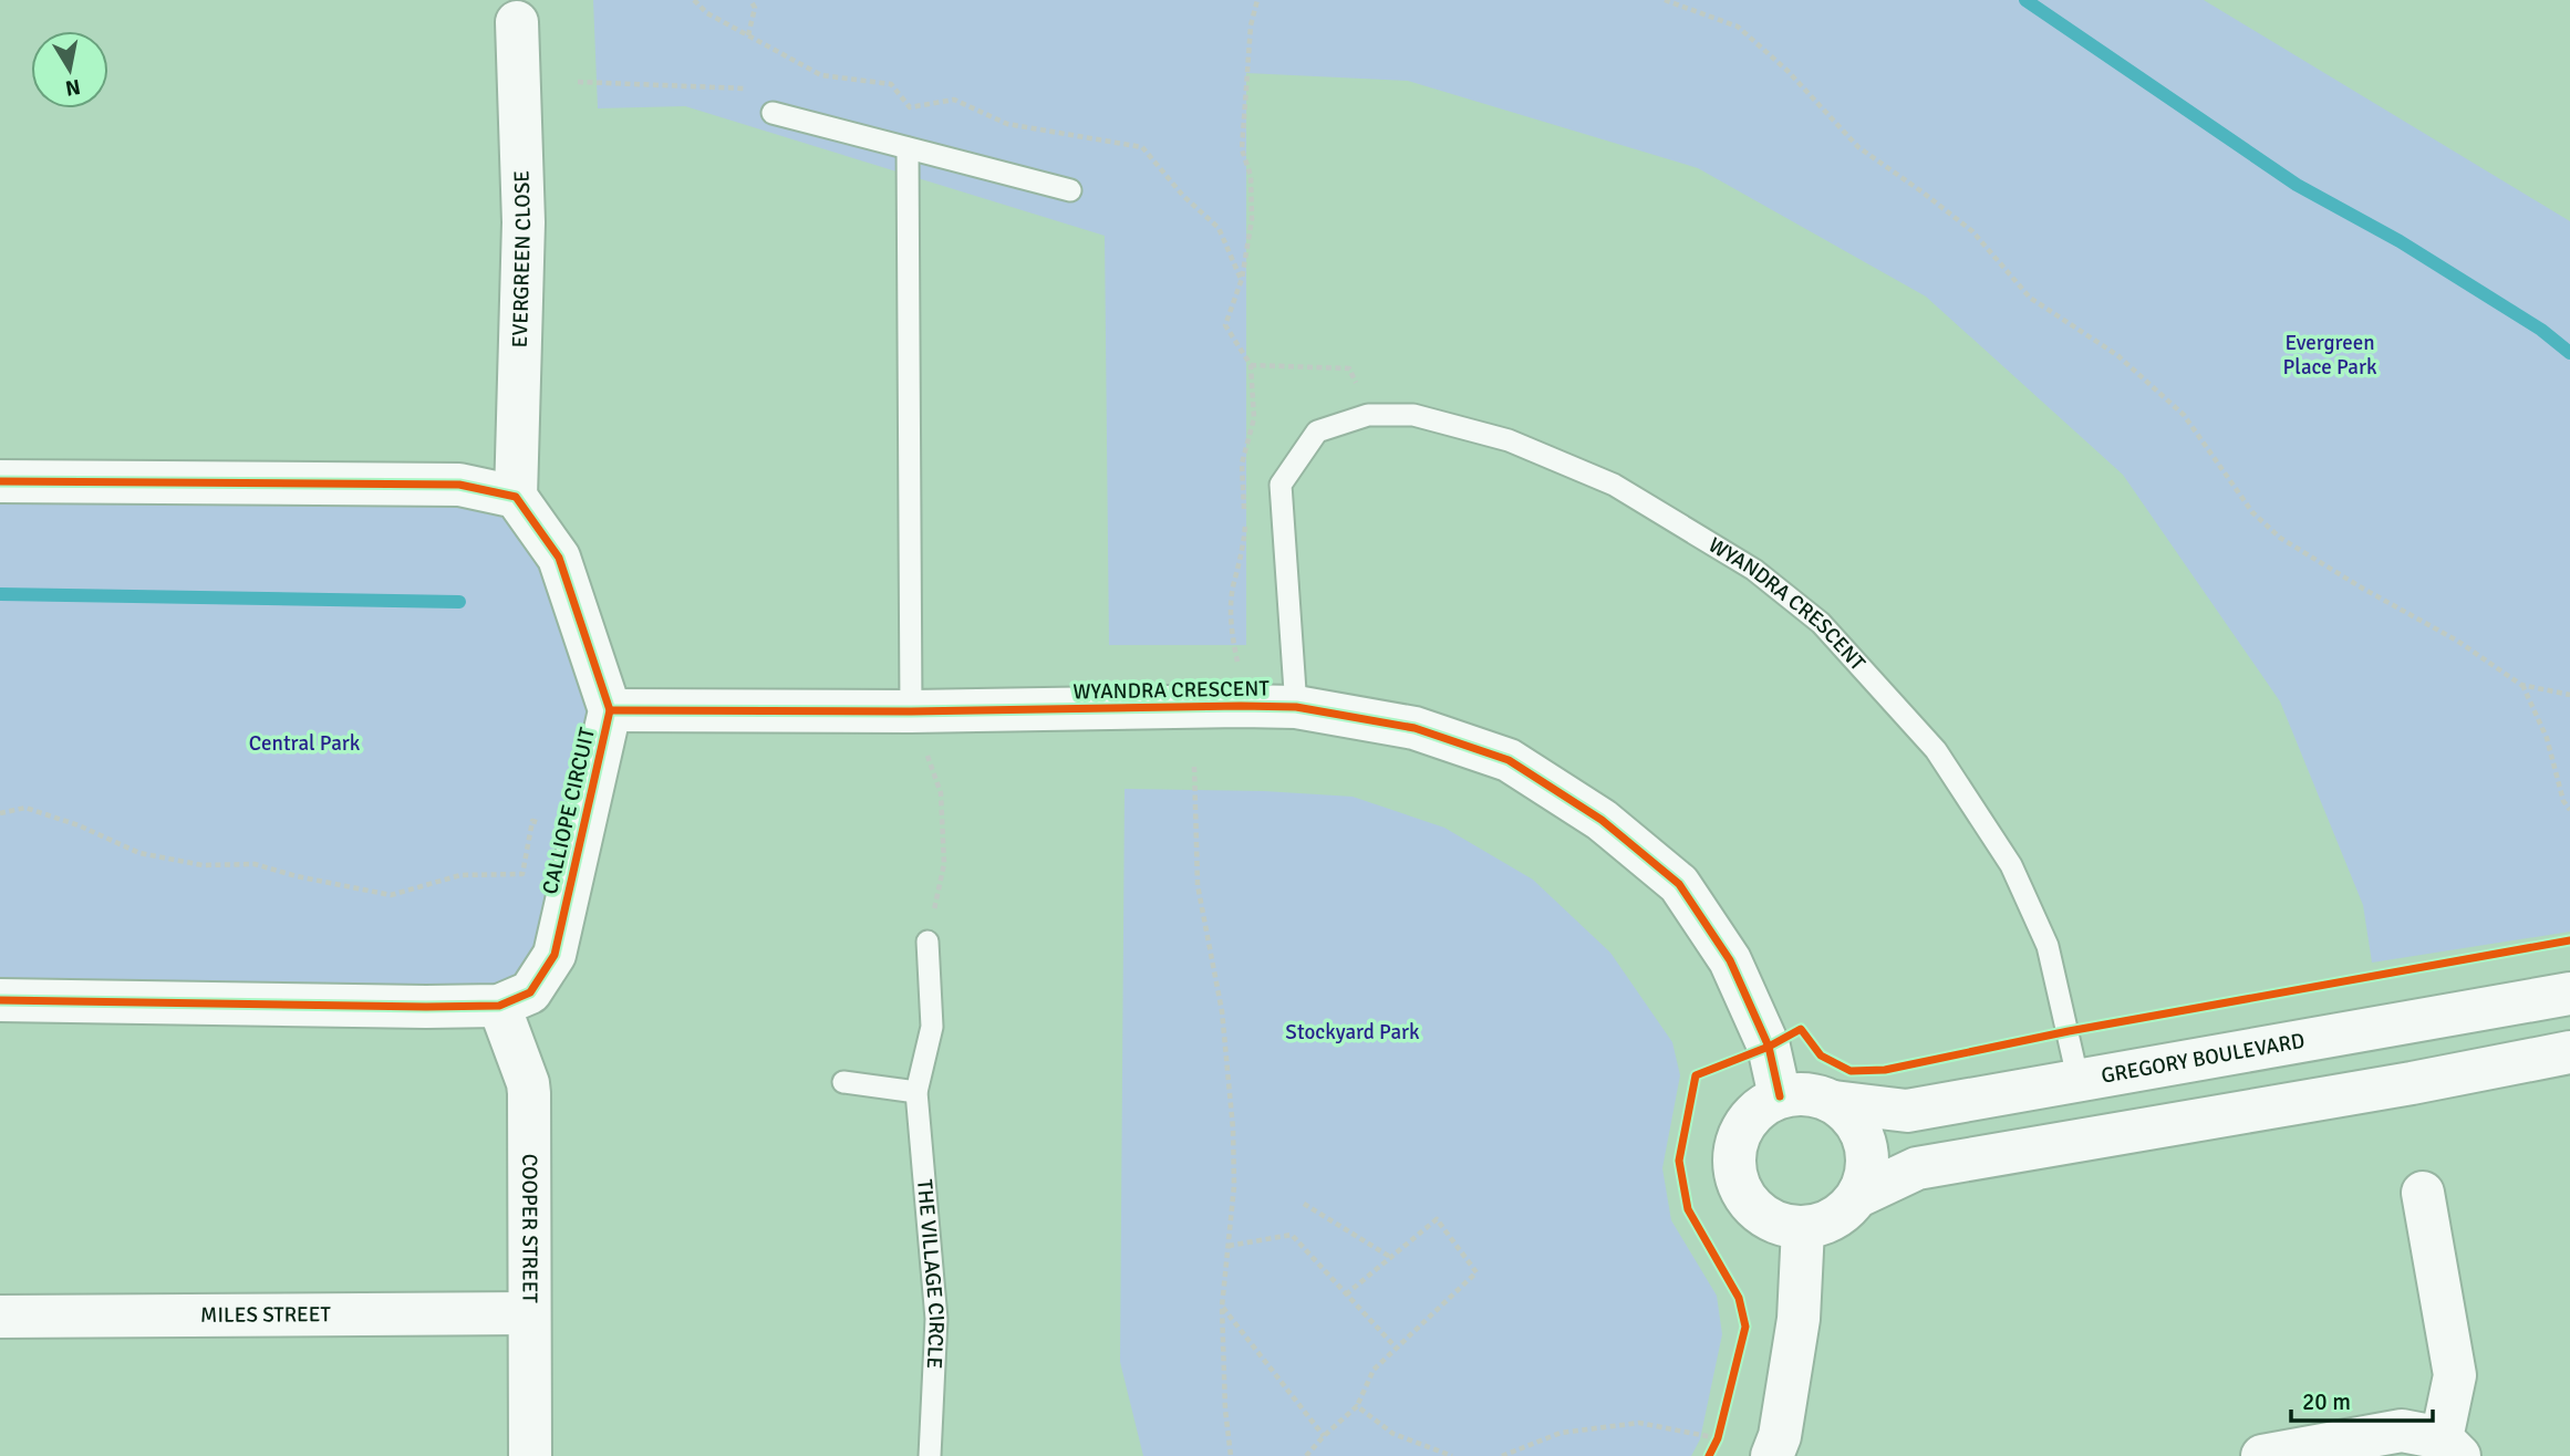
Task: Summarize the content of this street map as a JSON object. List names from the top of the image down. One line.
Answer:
{"streets":{"street":["EVERGREEN CLOSE","WYANDRA CRESCENT","CALLIOPE CIRCUIT","GREGORY BOULEVARD","COOPER STREET","MILES STREET"],"lane":["THE VILLAGE CIRCLE"]},"crossings":[["EVERGREEN CLOSE","CALLIOPE CIRCUIT"],["WYANDRA CRESCENT","CALLIOPE CIRCUIT"],["WYANDRA CRESCENT","GREGORY BOULEVARD"],["CALLIOPE CIRCUIT","COOPER STREET"],["COOPER STREET","MILES STREET"]],"parks":["Evergreen Place Park","Central Park","Stockyard Park"],"scale_bar":"20 m","north":"bottom"}
